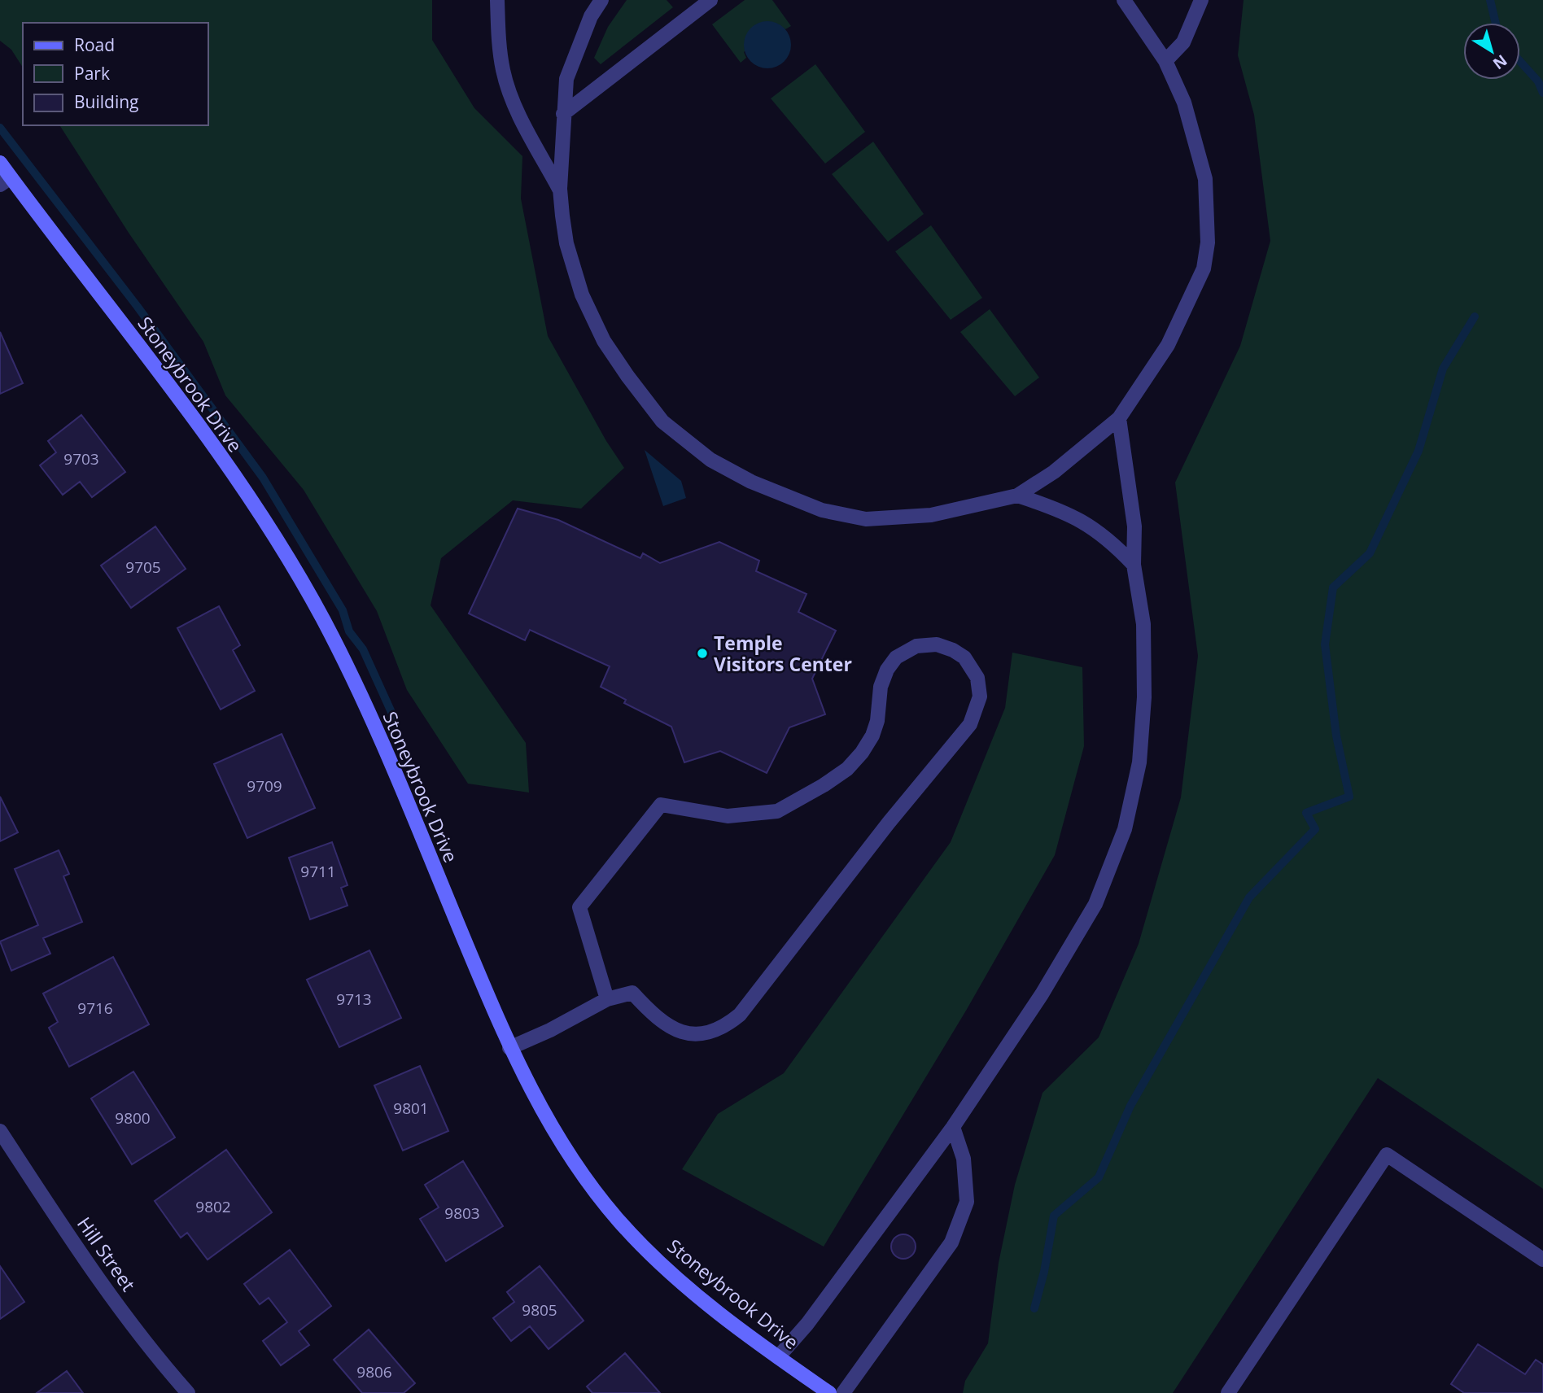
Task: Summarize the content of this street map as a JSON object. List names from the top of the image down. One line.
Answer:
{"streets":{"street":["Stoneybrook Drive","Hill Street"]},"places":["Temple Visitors Center"],"house_numbers":["9703","9705","9709","9711","9713","9716","9801","9800","9802","9803","9805","9806"],"legend":["Road","Park","Building"],"north":"bottom right"}
